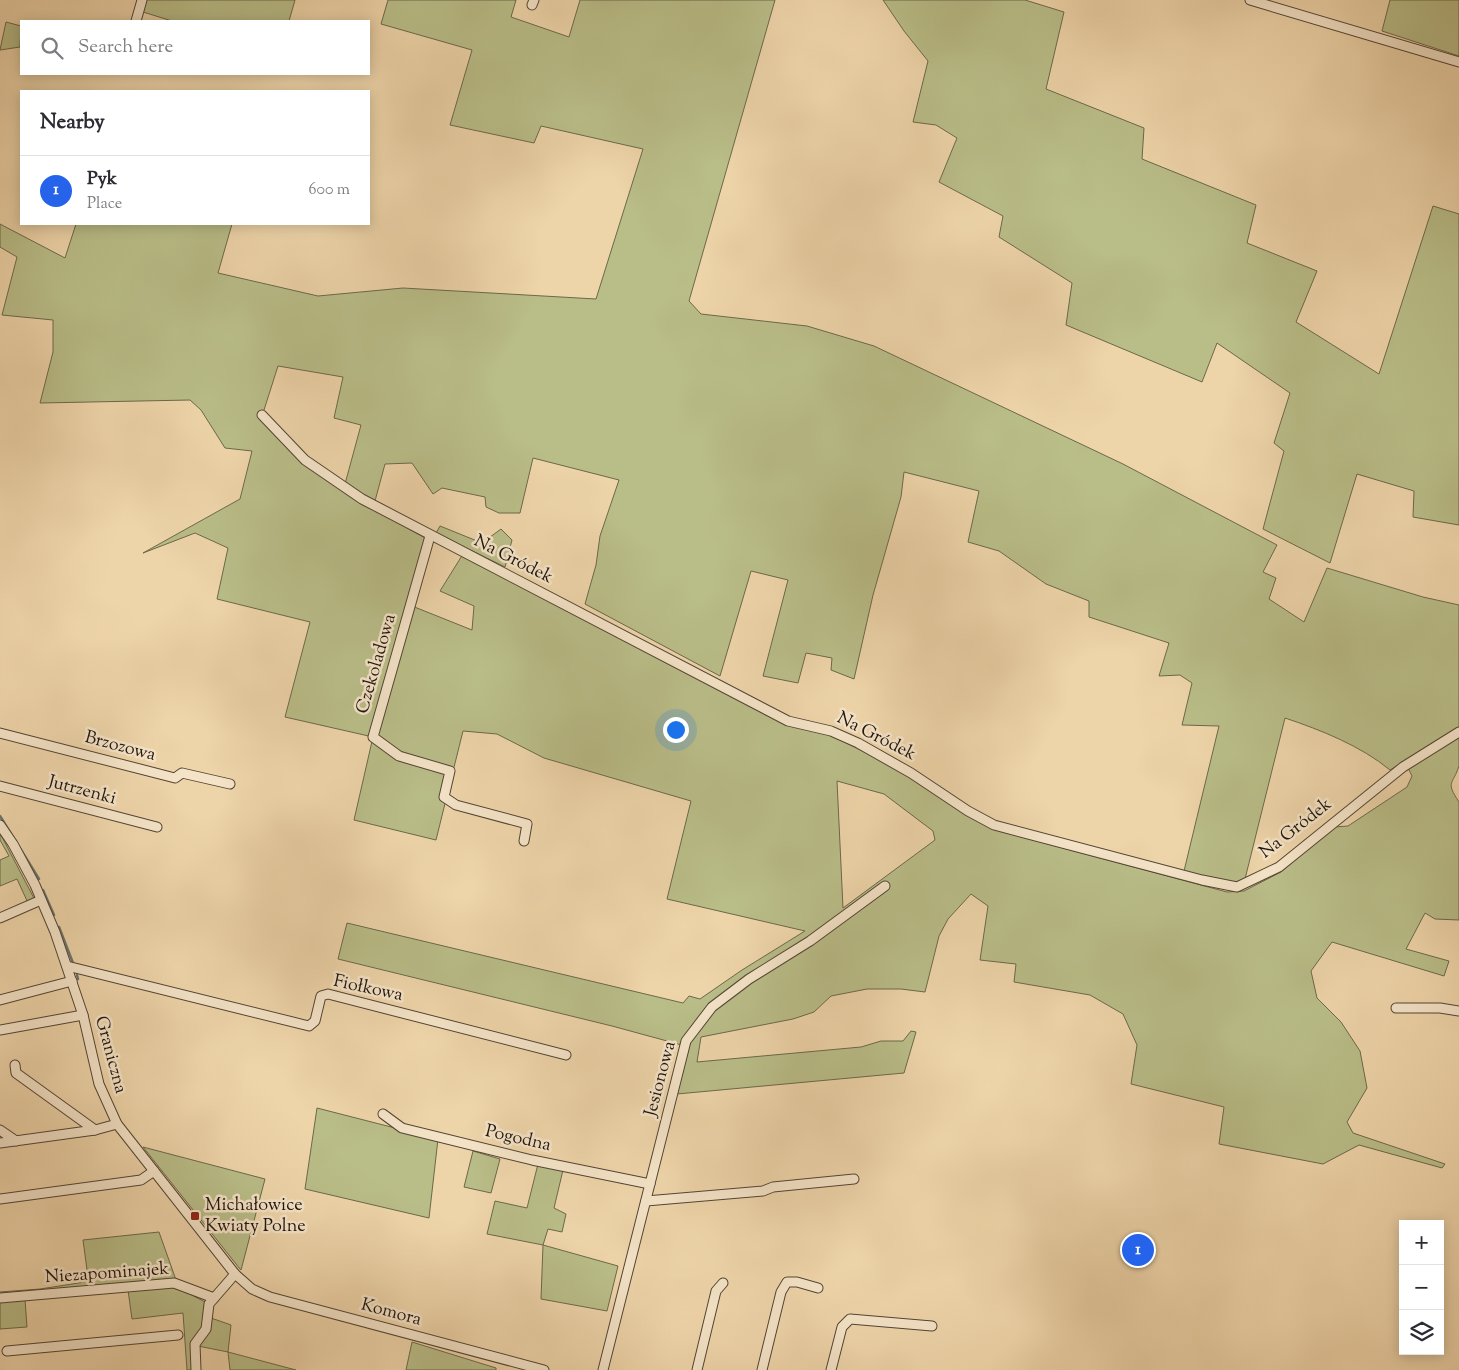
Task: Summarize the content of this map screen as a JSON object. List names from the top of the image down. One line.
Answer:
{"streets":{"street":["Na Gródek","Czekoladowa","Brzozowa","Jutrzenki","Fiołkowa","Graniczna","Jesionowa","Pogodna","Niezapominajek","Komora"]},"crossings":[["Na Gródek","Czekoladowa"],["Fiołkowa","Graniczna"],["Graniczna","Komora"],["Jesionowa","Pogodna"]],"places":{"transit":["Michałowice Kwiaty Polne"]},"page":{"search":"Search here","heading":"Nearby","list":[{"mark":"1","name":"Pyk","note":"Place","value":"600 m"}],"map_buttons":["+","−"],"pins":"1"}}
